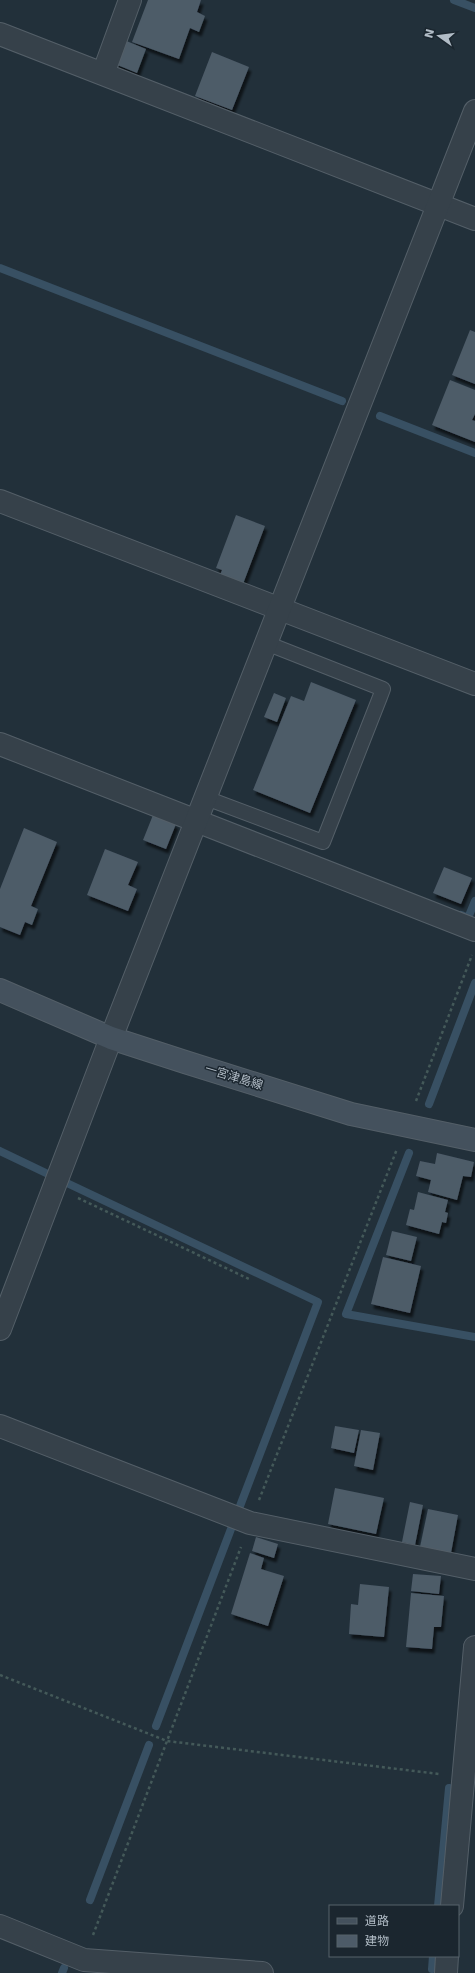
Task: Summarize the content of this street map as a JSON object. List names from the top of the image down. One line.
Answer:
{"streets":{"main road":["一宮津島線"]},"legend":["道路","建物"],"north":"left"}
